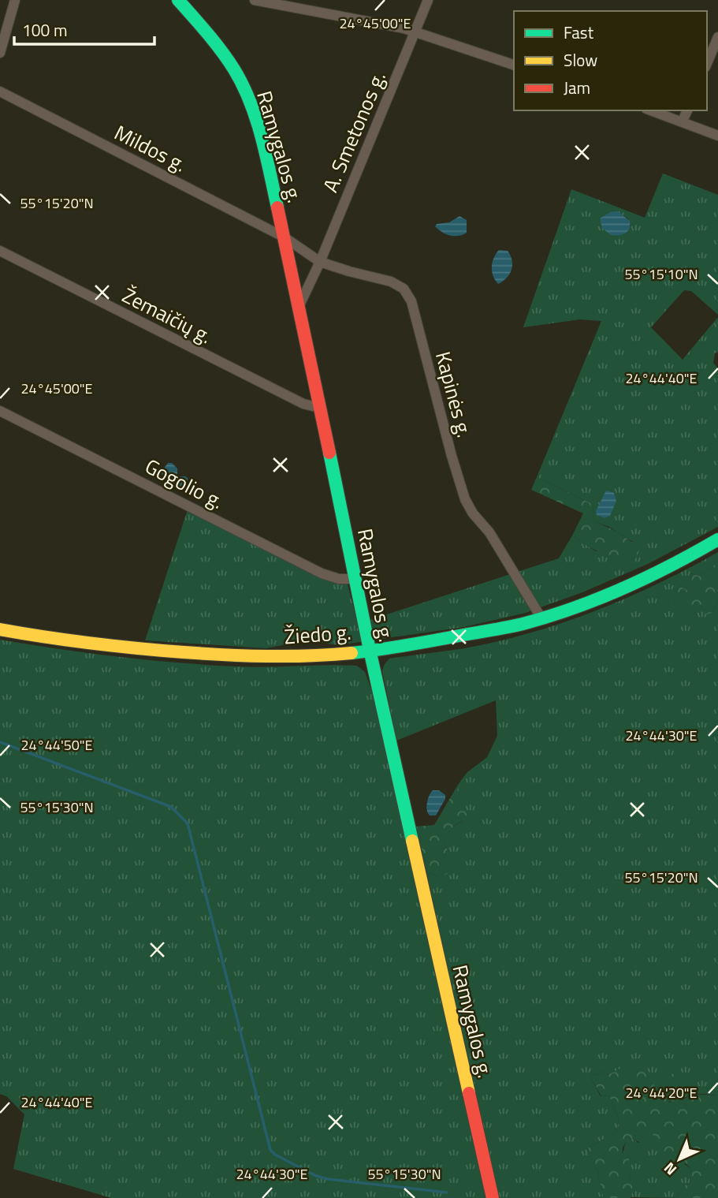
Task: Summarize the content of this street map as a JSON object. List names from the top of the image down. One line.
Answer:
{"streets":{"main road":["Ramygalos g.","Žiedo g."],"street":["A. Smetonos g.","Mildos g.","Žemaičių g.","Kapinės g.","Gogolio g."]},"crossings":[["A. Smetonos g.","Ramygalos g."],["A. Smetonos g.","Kapinės g."],["Ramygalos g.","Mildos g."],["Ramygalos g.","Žemaičių g."],["Ramygalos g.","Kapinės g."],["Ramygalos g.","Gogolio g."],["Ramygalos g.","Žiedo g."],["Mildos g.","Kapinės g."],["Kapinės g.","Žiedo g."]],"legend":["Fast","Slow","Jam"],"scale_bar":"100 m","north":"bottom left","coordinates":["24°45'00\"E","55°15'20\"N","55°15'10\"N","24°44'40\"E","24°44'30\"E","24°44'50\"E","55°15'30\"N","24°44'20\"E"]}
